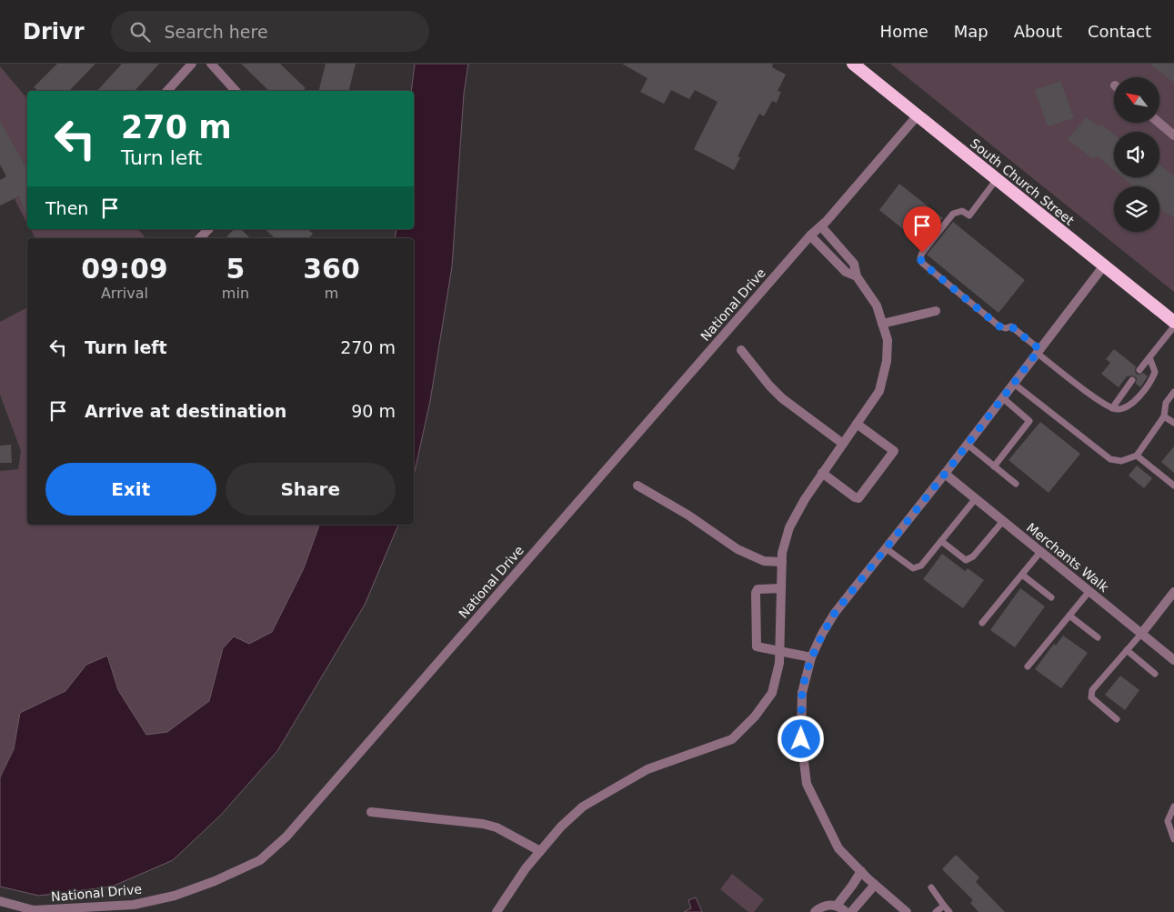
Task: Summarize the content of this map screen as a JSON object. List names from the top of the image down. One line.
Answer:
{"streets":{"highway":["South Church Street"],"street":["National Drive","Merchants Walk"]},"crossings":[["South Church Street","National Drive"]],"north":"top left","page":{"header":"Drivr","search":"Search here","nav":["Home","Map","About","Contact"],"turn":["270 m","Turn left"],"then":"Then","eta":["09:09","Arrival","5","min","360","m"],"list":[{"name":"Turn left","value":"270 m"},{"name":"Arrive at destination","value":"90 m"}],"buttons":["Exit","Share"]}}
